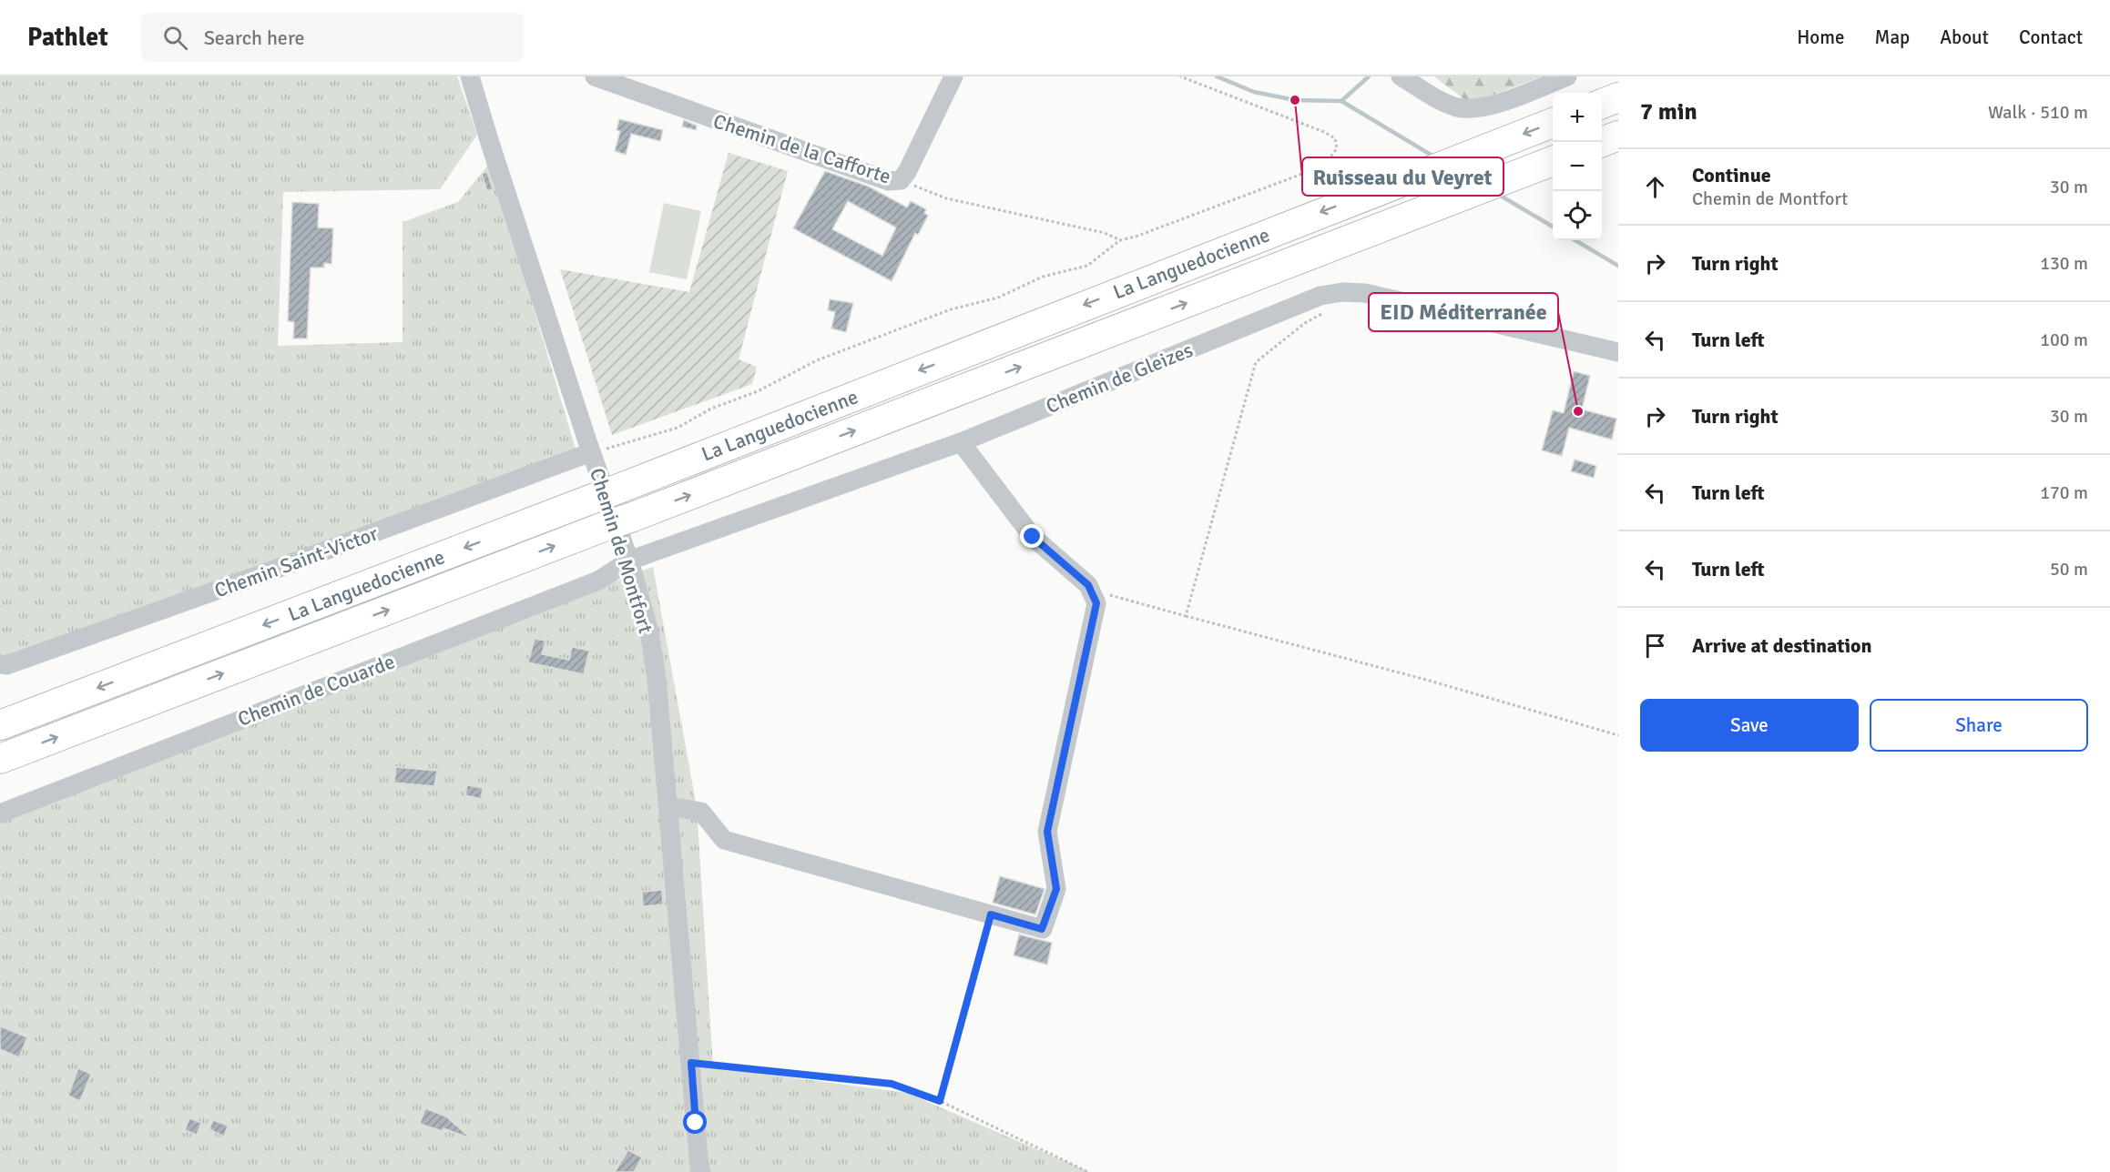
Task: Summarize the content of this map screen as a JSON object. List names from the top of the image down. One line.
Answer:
{"streets":{"highway":["La Languedocienne"],"street":["Chemin de la Cafforte","Chemin de Gleizes","Chemin de Montfort","Chemin Saint-Victor","Chemin de Couarde"]},"crossings":[["Chemin de Gleizes","Chemin de Montfort"],["Chemin de Gleizes","Chemin de Couarde"],["Chemin de Montfort","Chemin Saint-Victor"],["Chemin de Montfort","Chemin de Couarde"]],"places":["Ruisseau du Veyret","EID Méditerranée"],"page":{"header":"Pathlet","search":"Search here","nav":["Home","Map","About","Contact"],"heading":["7 min","Walk · 510 m"],"map_buttons":["+","−"],"list":[["Continue","Chemin de Montfort","30 m"],["Turn right","130 m"],["Turn left","100 m"],["Turn right","30 m"],["Turn left","170 m"],["Turn left","50 m"],"Arrive at destination"],"buttons":["Save","Share"]}}
